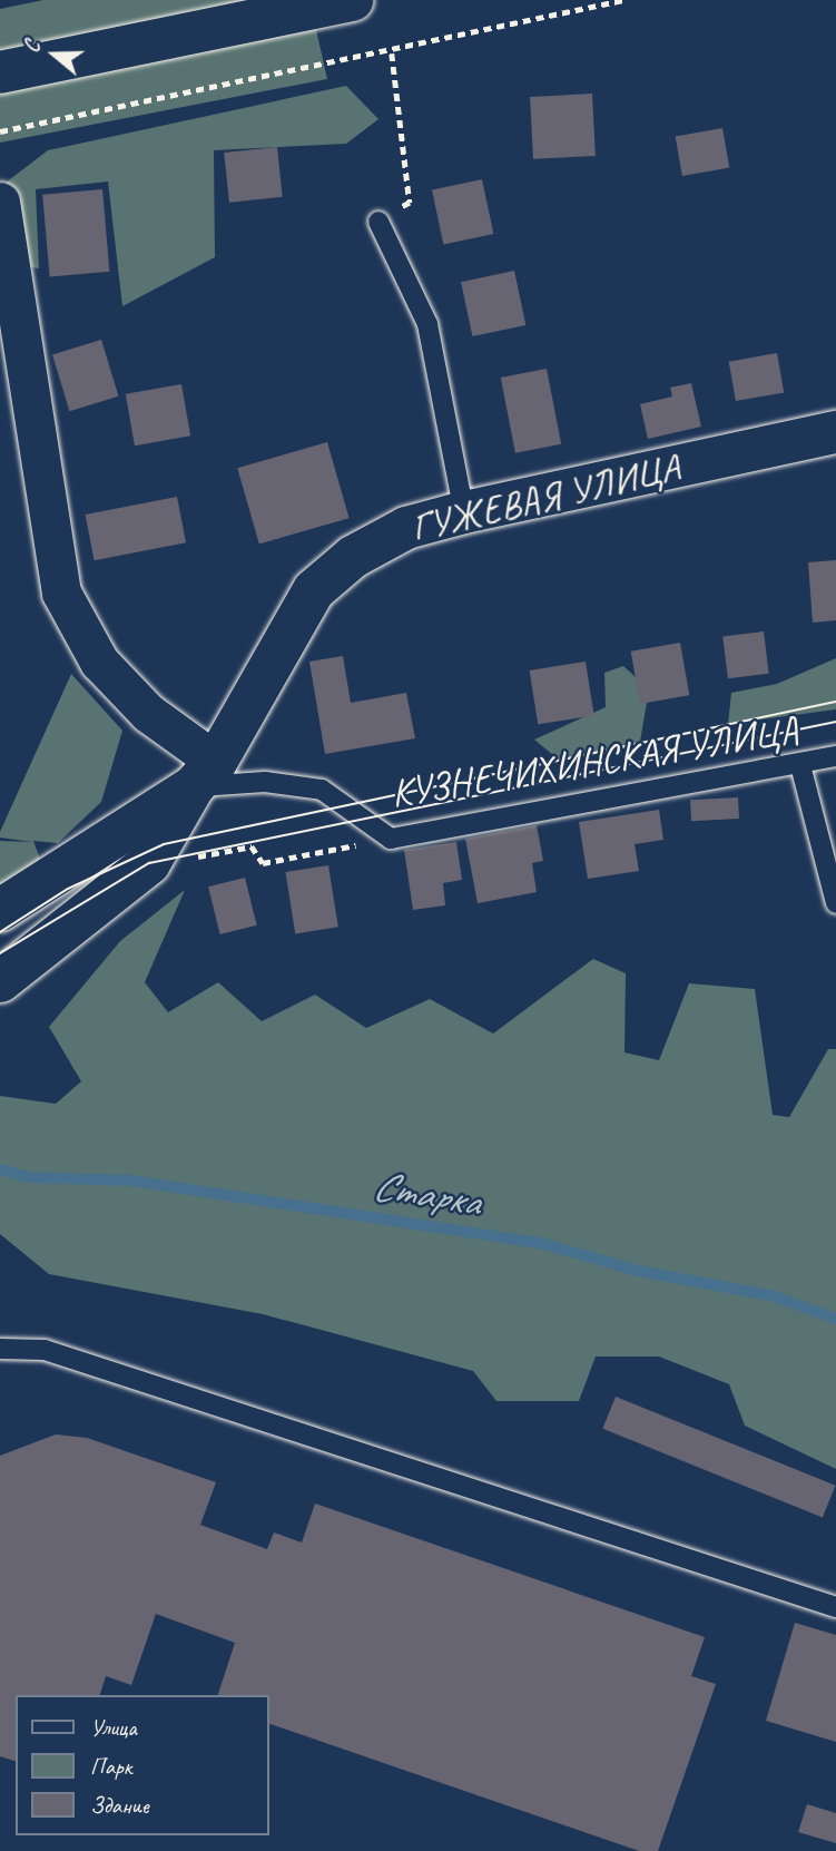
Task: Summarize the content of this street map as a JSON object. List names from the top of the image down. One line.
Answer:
{"streets":{"street":["ГУЖЕВАЯ УЛИЦА"],"lane":["КУЗНЕЧИХИНСКАЯ УЛИЦА"]},"crossings":[["ГУЖЕВАЯ УЛИЦА","КУЗНЕЧИХИНСКАЯ УЛИЦА"]],"water":["Старка"],"legend":["Улица","Парк","Здание"],"north":"left"}
